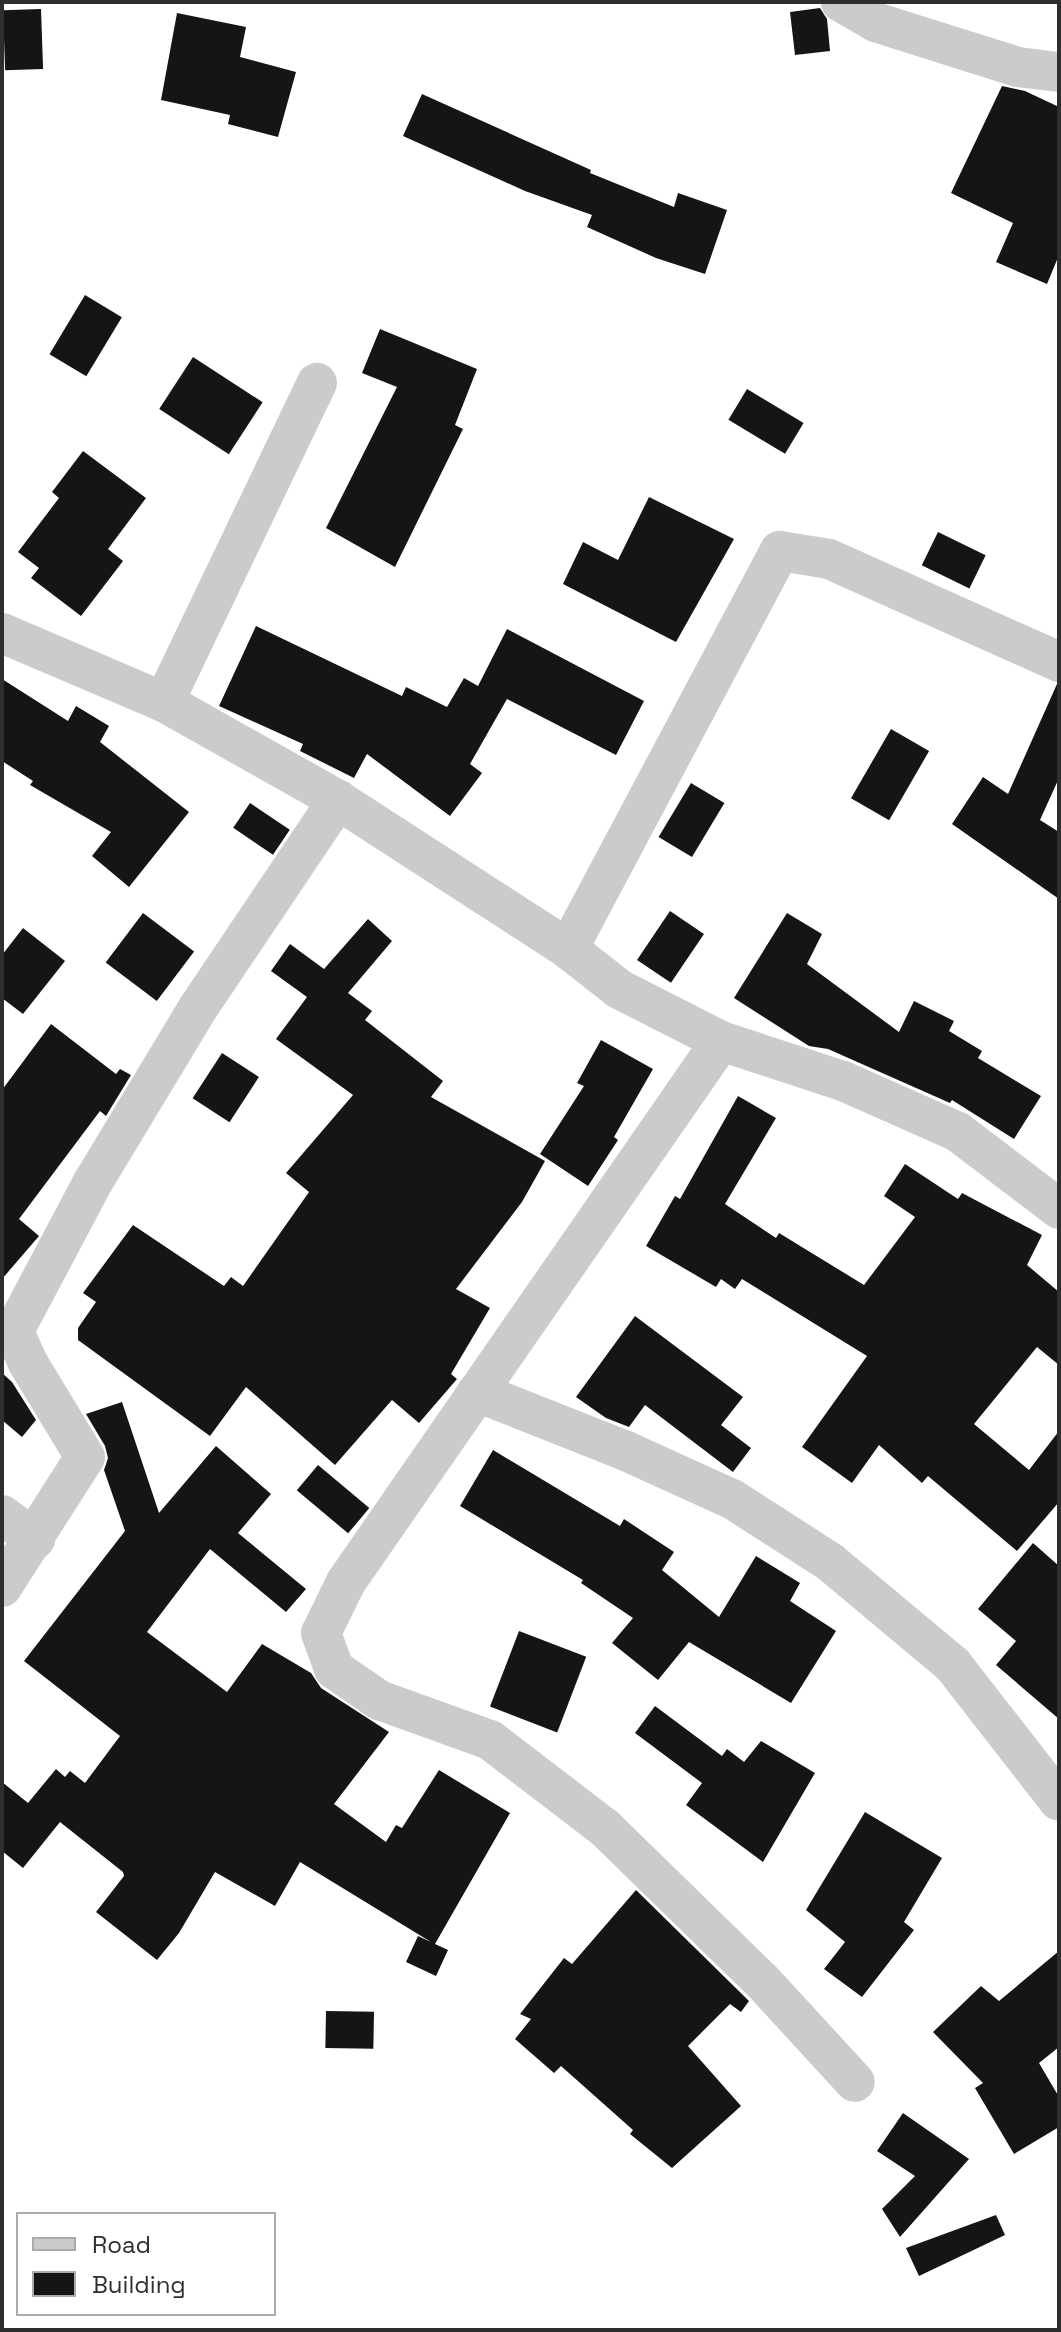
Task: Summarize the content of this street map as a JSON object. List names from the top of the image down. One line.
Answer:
{"legend":["Road","Building"]}
